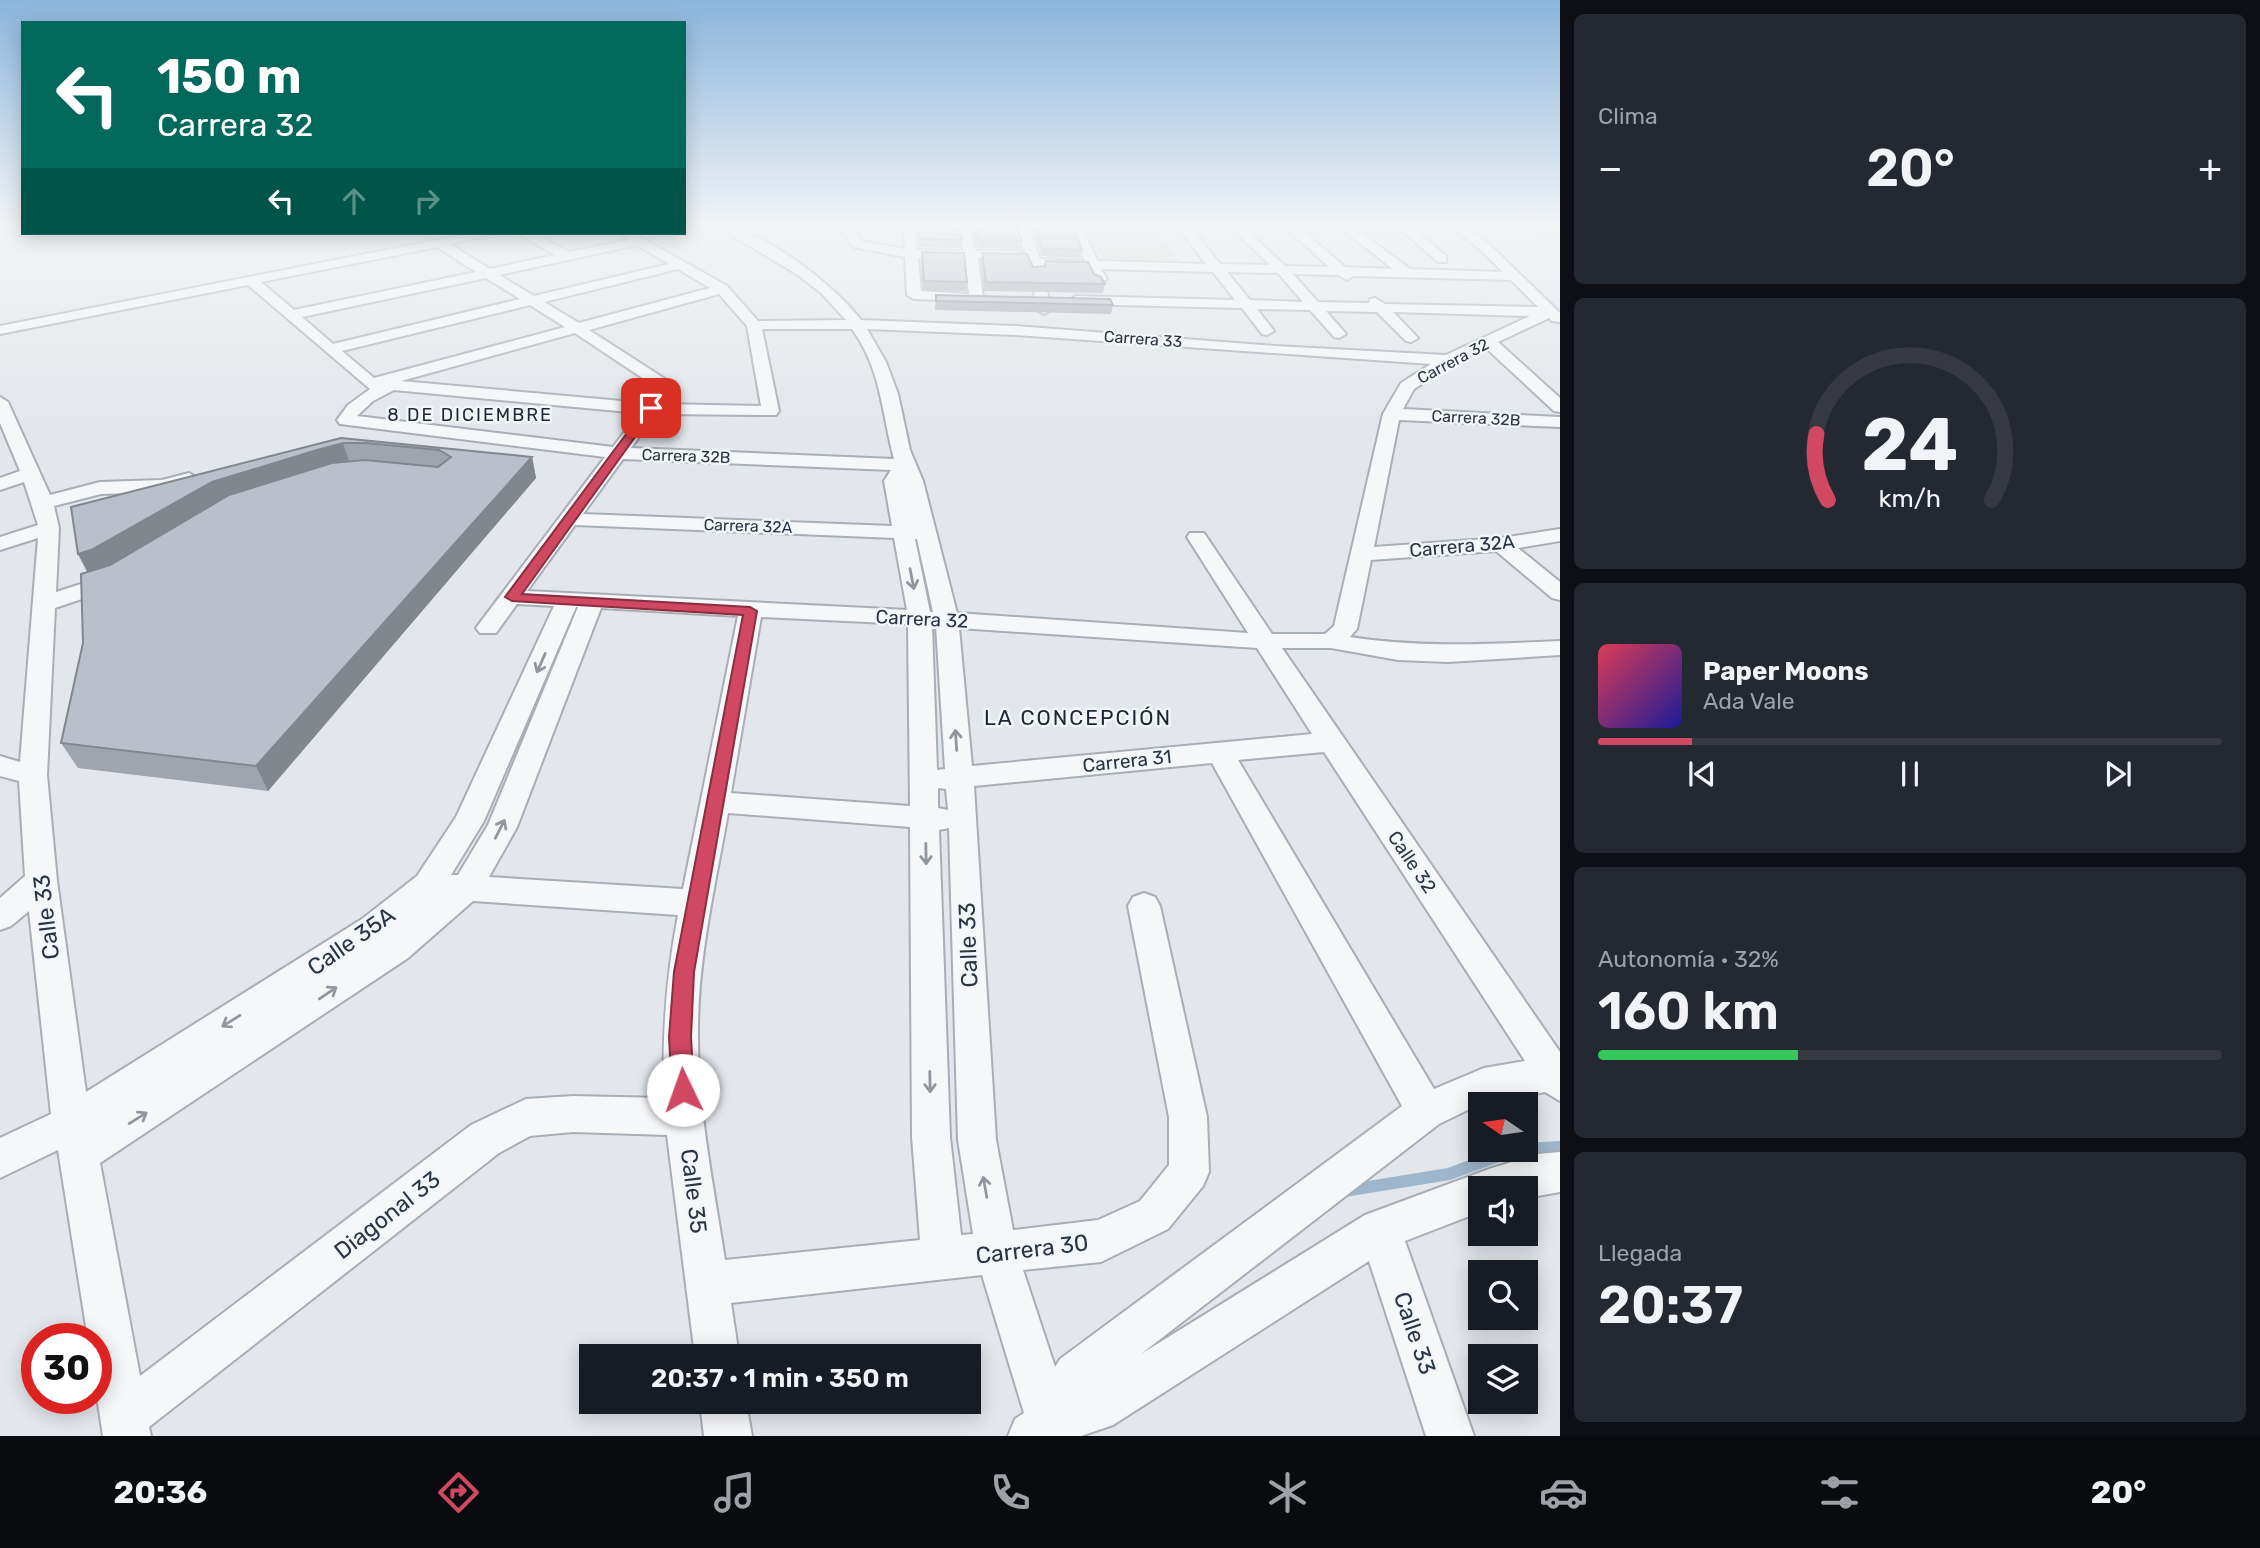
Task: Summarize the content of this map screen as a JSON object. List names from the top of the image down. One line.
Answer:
{"streets":{"street":["Carrera 33","Carrera 32","Carrera 32B","Carrera 32A","Carrera 31","Calle 32","Calle 33","Calle 35A","Calle 35","Diagonal 33","Carrera 30"]},"crossings":[["Carrera 33","Carrera 32"],["Carrera 33","Calle 33"],["Carrera 32","Carrera 32B"],["Carrera 32","Carrera 32A"],["Carrera 32","Calle 32"],["Carrera 32","Calle 33"],["Carrera 32","Calle 35A"],["Carrera 32","Calle 35"],["Carrera 32B","Calle 33"],["Carrera 32A","Calle 33"],["Carrera 31","Calle 32"],["Carrera 31","Calle 33"],["Calle 33","Calle 35A"],["Calle 33","Diagonal 33"],["Calle 33","Carrera 30"],["Calle 35","Diagonal 33"],["Calle 35","Carrera 30"]],"districts":["8 DE DICIEMBRE","LA CONCEPCIÓN"],"north":"left","page":{"tile":["Clima",["Autonomía · 32%","160 km"],["Llegada","20:37"]],"turn":["150 m","Carrera 32"],"heat":["−","20°","+"],"song":["Paper Moons","Ada Vale"],"limit":"30","trip":"20:37 · 1 min · 350 m","tabs":["20:36","20°"],"gauge":["24","km/h"]}}
